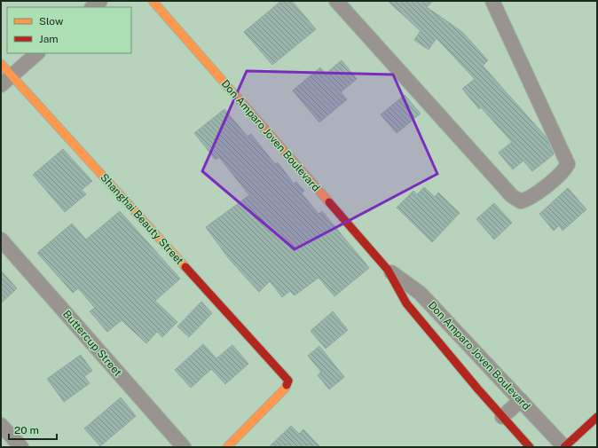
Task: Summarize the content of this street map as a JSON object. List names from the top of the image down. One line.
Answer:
{"streets":{"street":["Don Amparo Joven Boulevard","Shanghai Beauty Street","Buttercup Street"]},"legend":["Slow","Jam"],"scale_bar":"20 m"}
